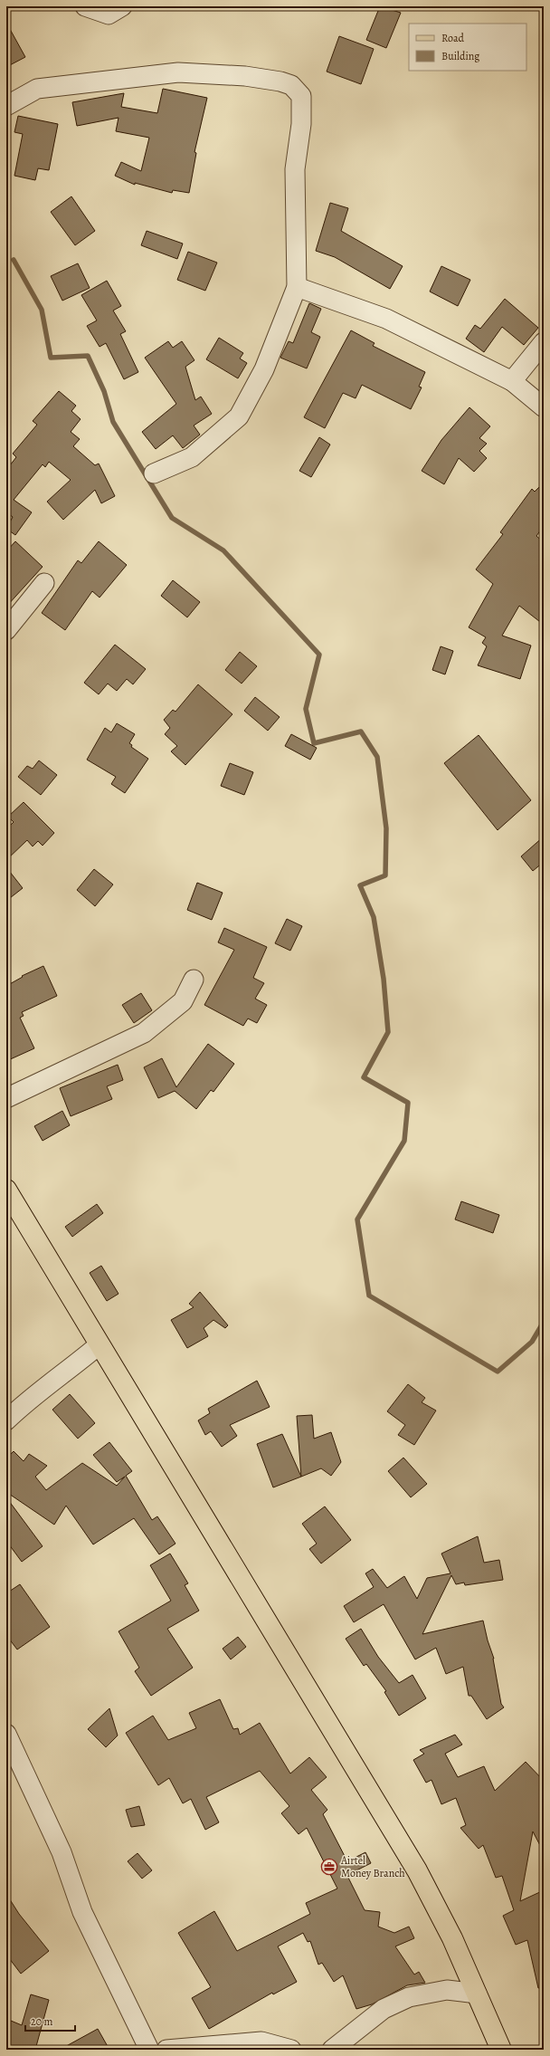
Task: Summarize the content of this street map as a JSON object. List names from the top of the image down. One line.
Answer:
{"places":{"office":["Airtel Money Branch"]},"legend":["Road","Building"],"scale_bar":"20 m"}
